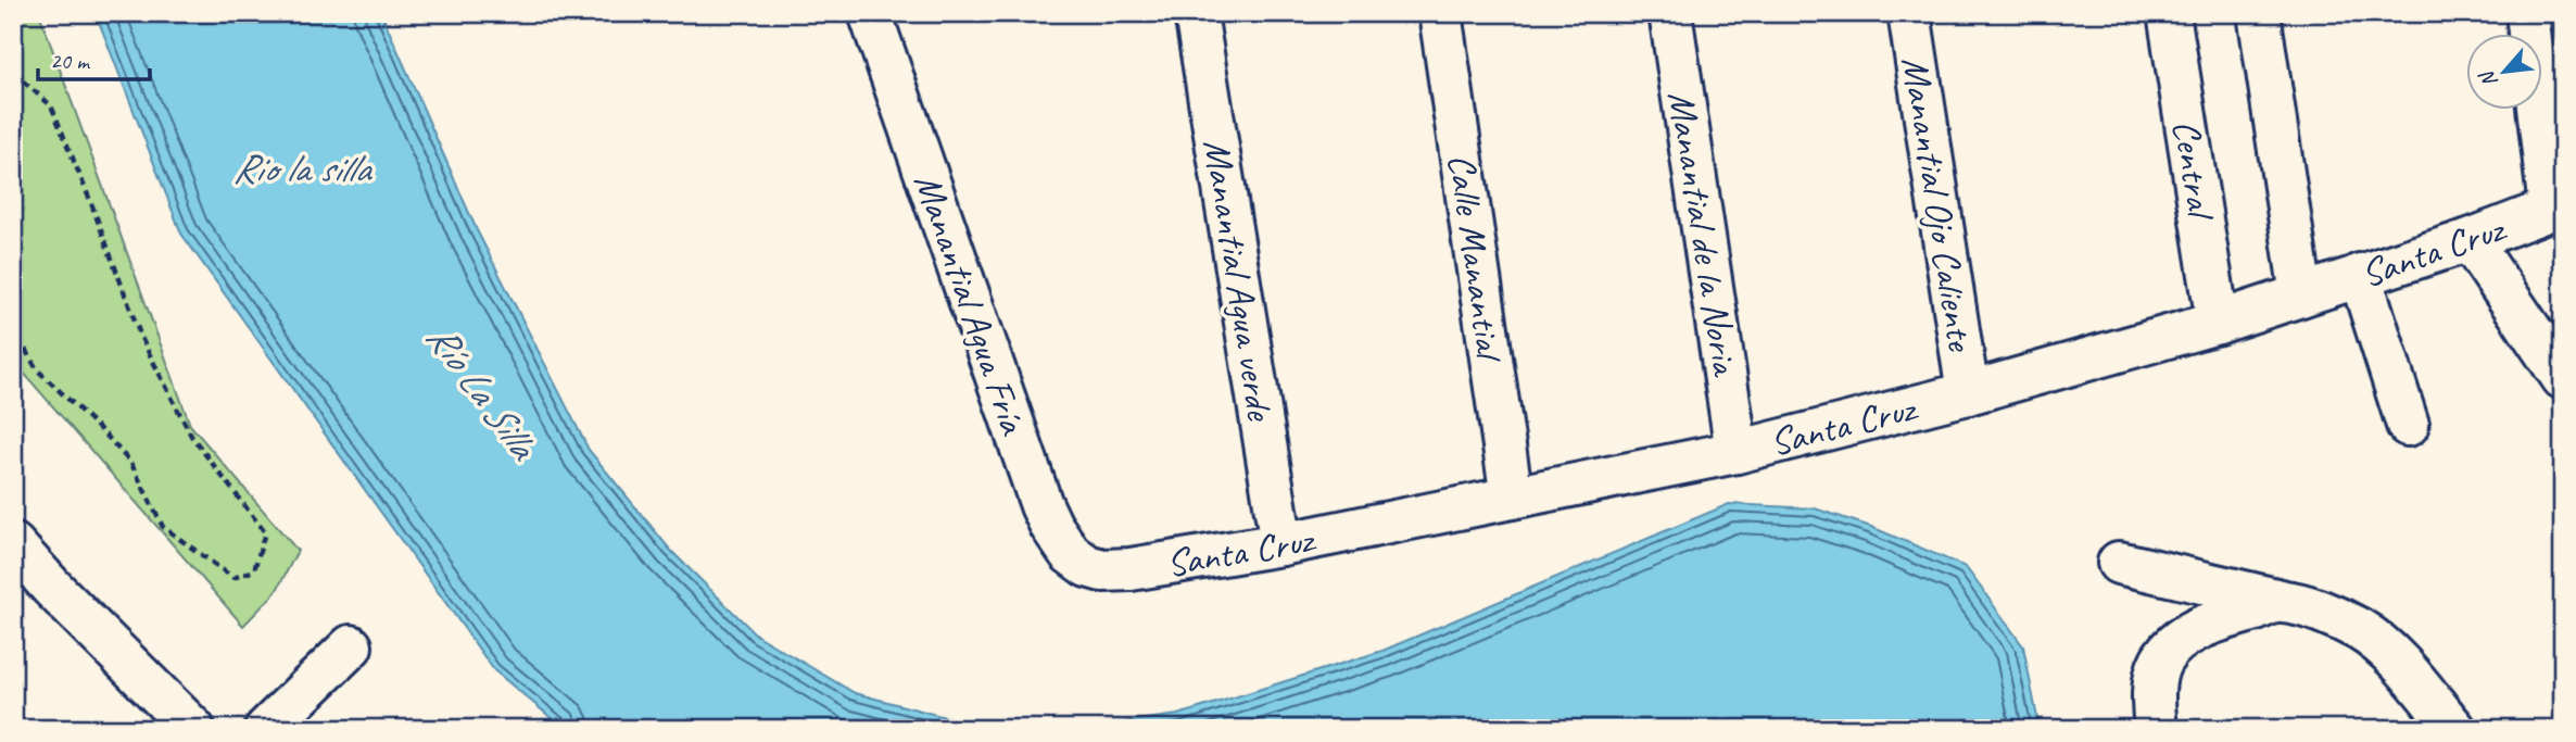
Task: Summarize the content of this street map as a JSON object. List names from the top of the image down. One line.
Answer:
{"streets":{"street":["Central","Manantial Ojo Caliente","Manantial de la Noria","Santa Cruz","Calle Manantial","Manantial Agua verde","Manantial Agua Fría"]},"crossings":[["Central","Santa Cruz"],["Manantial Ojo Caliente","Santa Cruz"],["Manantial de la Noria","Santa Cruz"],["Santa Cruz","Calle Manantial"],["Santa Cruz","Manantial Agua verde"],["Santa Cruz","Manantial Agua Fría"]],"water":["Rio la silla","Río La Silla"],"scale_bar":"20 m","north":"bottom left"}
